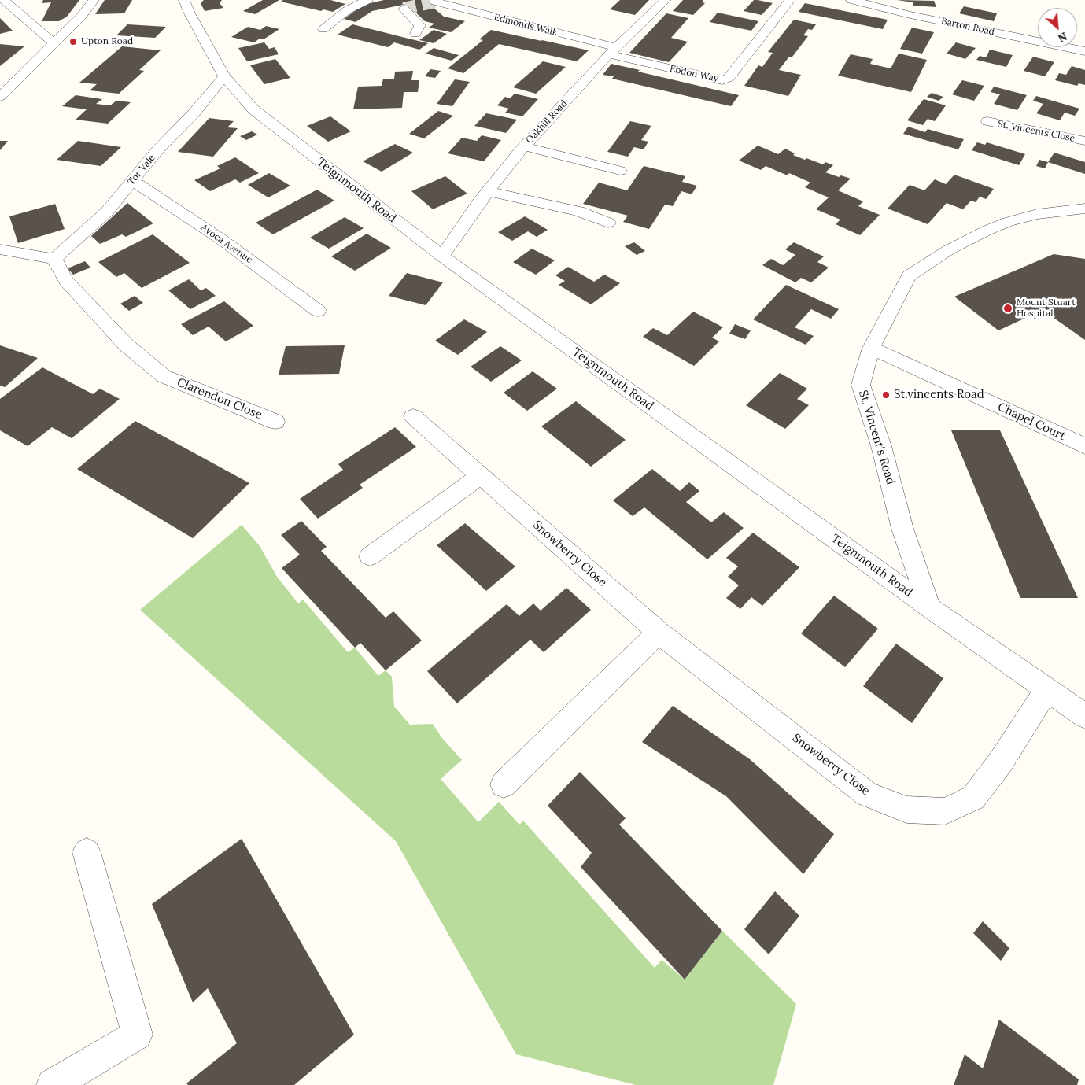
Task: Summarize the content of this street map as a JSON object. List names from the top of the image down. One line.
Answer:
{"streets":{"street":["Edmonds Walk","Barton Road","Ebdon Way","Oakhill Road","St. Vincents Close","Tor Vale","Teignmouth Road","Avoca Avenue","Clarendon Close","Chapel Court","St. Vincent's Road","Snowberry Close"]},"crossings":[["Edmonds Walk","Ebdon Way"],["Edmonds Walk","Oakhill Road"],["Ebdon Way","Oakhill Road"],["Oakhill Road","Teignmouth Road"],["Tor Vale","Teignmouth Road"],["Tor Vale","Avoca Avenue"],["Tor Vale","Clarendon Close"],["Teignmouth Road","St. Vincent's Road"],["Teignmouth Road","Snowberry Close"],["Chapel Court","St. Vincent's Road"]],"places":["Upton Road","Mount Stuart Hospital","St.vincents Road"],"north":"bottom right"}
